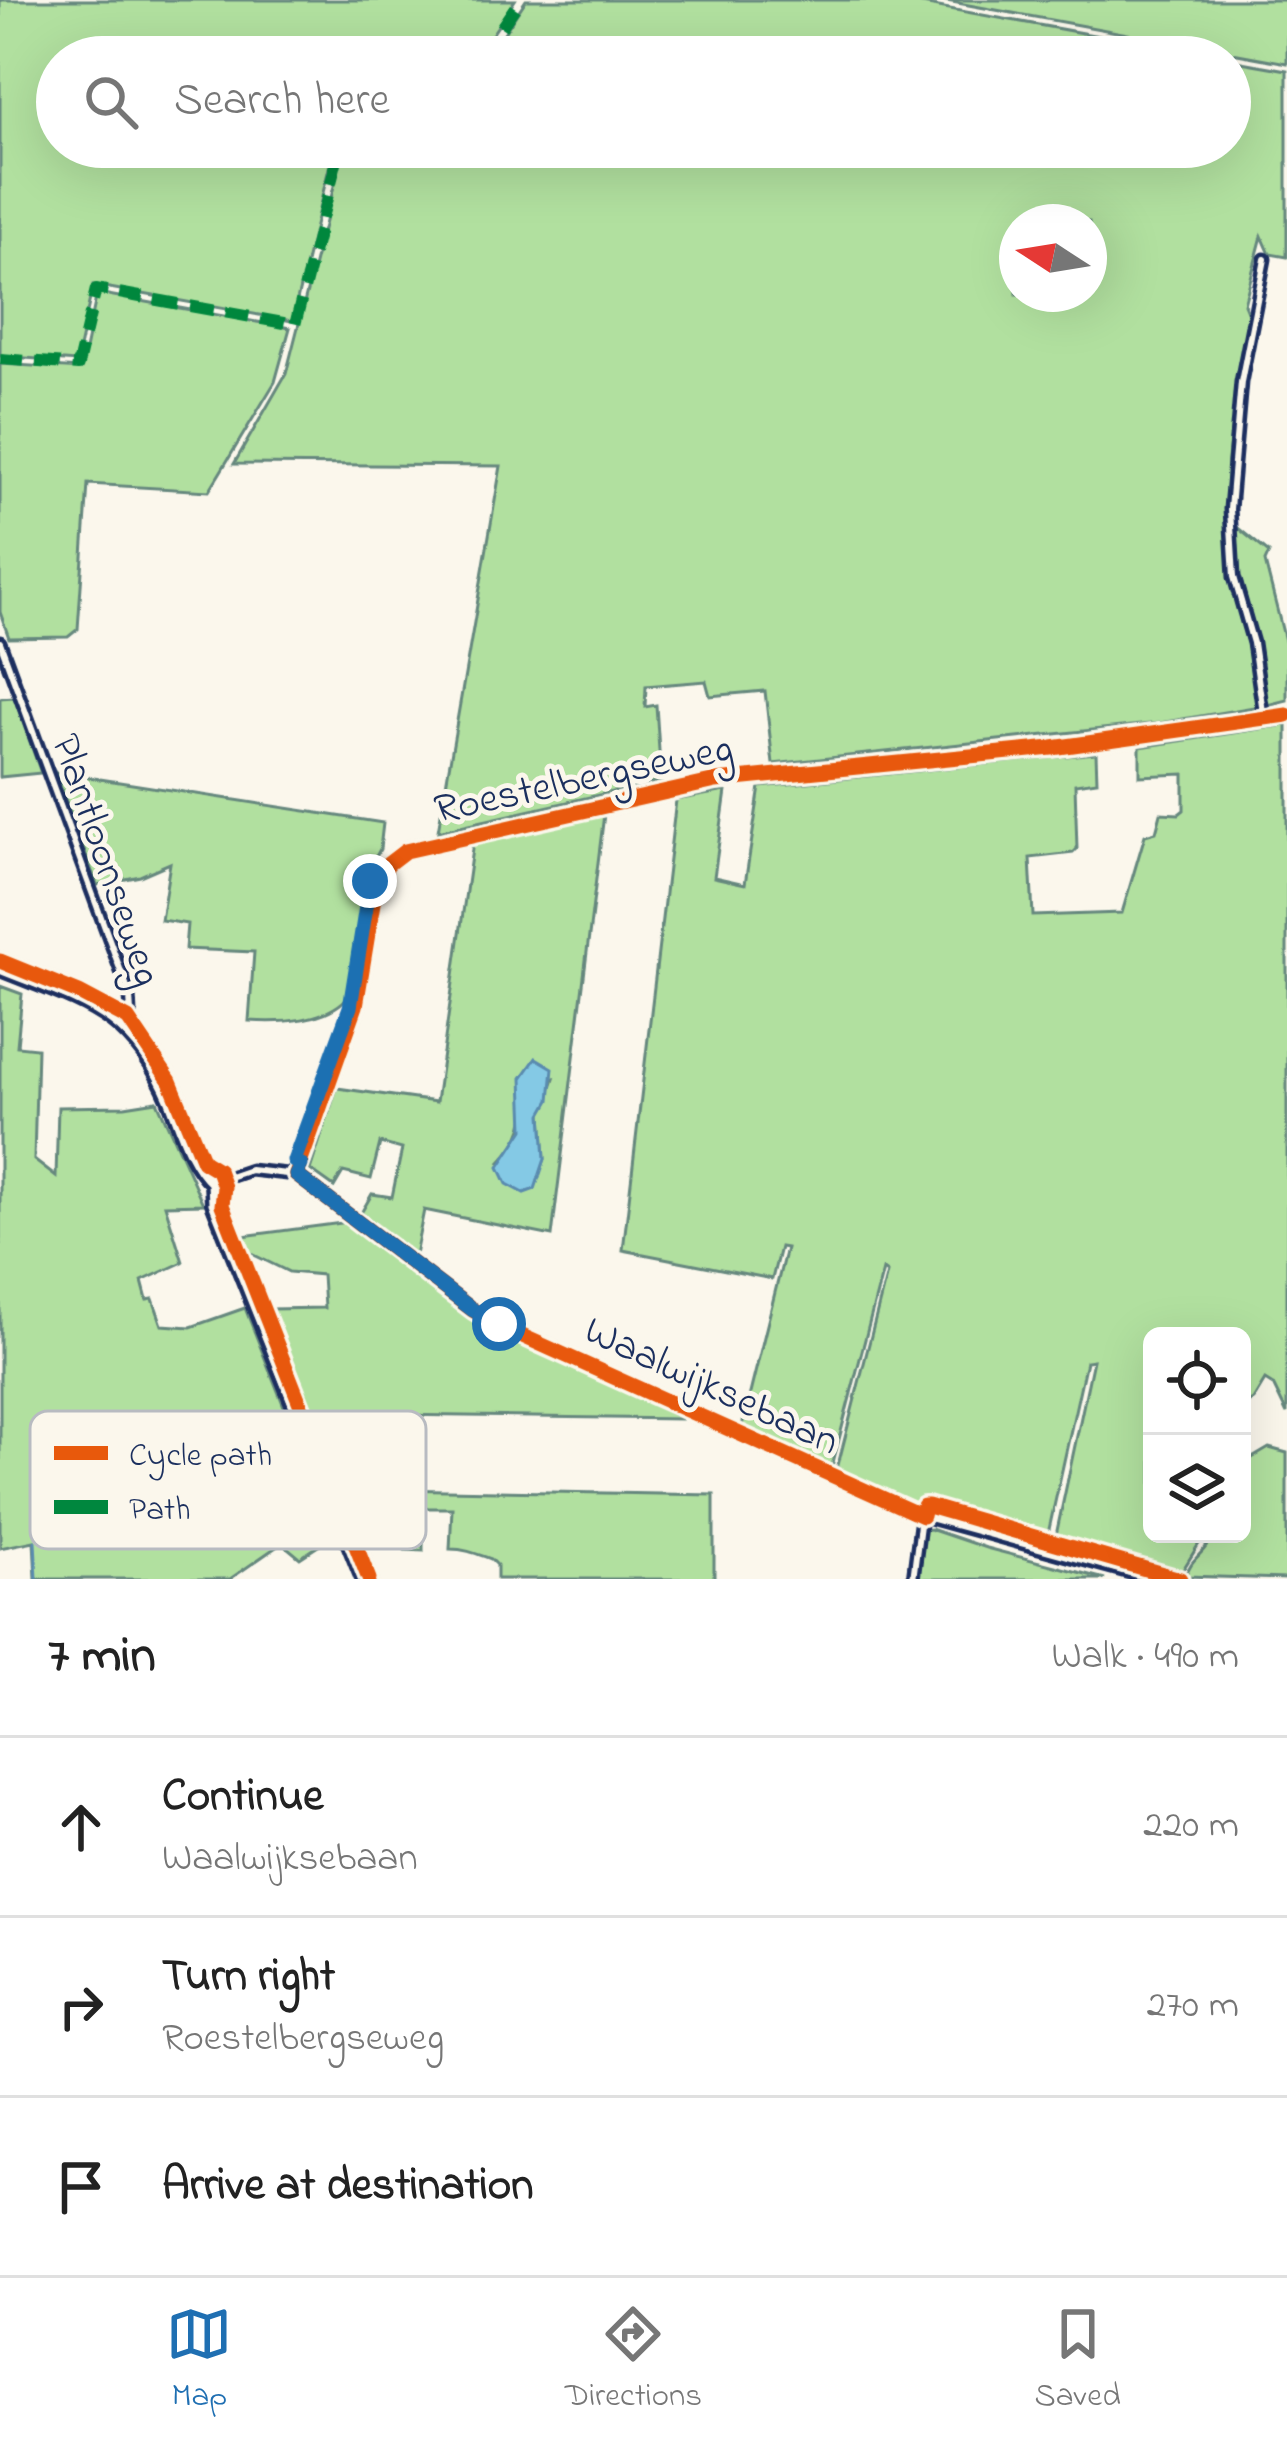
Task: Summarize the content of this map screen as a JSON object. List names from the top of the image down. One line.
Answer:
{"streets":{"street":["Roestelbergseweg","Plantloonseweg","Waalwijksebaan"]},"crossings":[["Roestelbergseweg","Waalwijksebaan"]],"legend":["Cycle path","Path"],"north":"left","page":{"search":"Search here","heading":["7 min","Walk · 490 m"],"list":[["Continue","Waalwijksebaan","220 m"],["Turn right","Roestelbergseweg","270 m"],"Arrive at destination"],"nav":["Map","Directions","Saved"]}}
